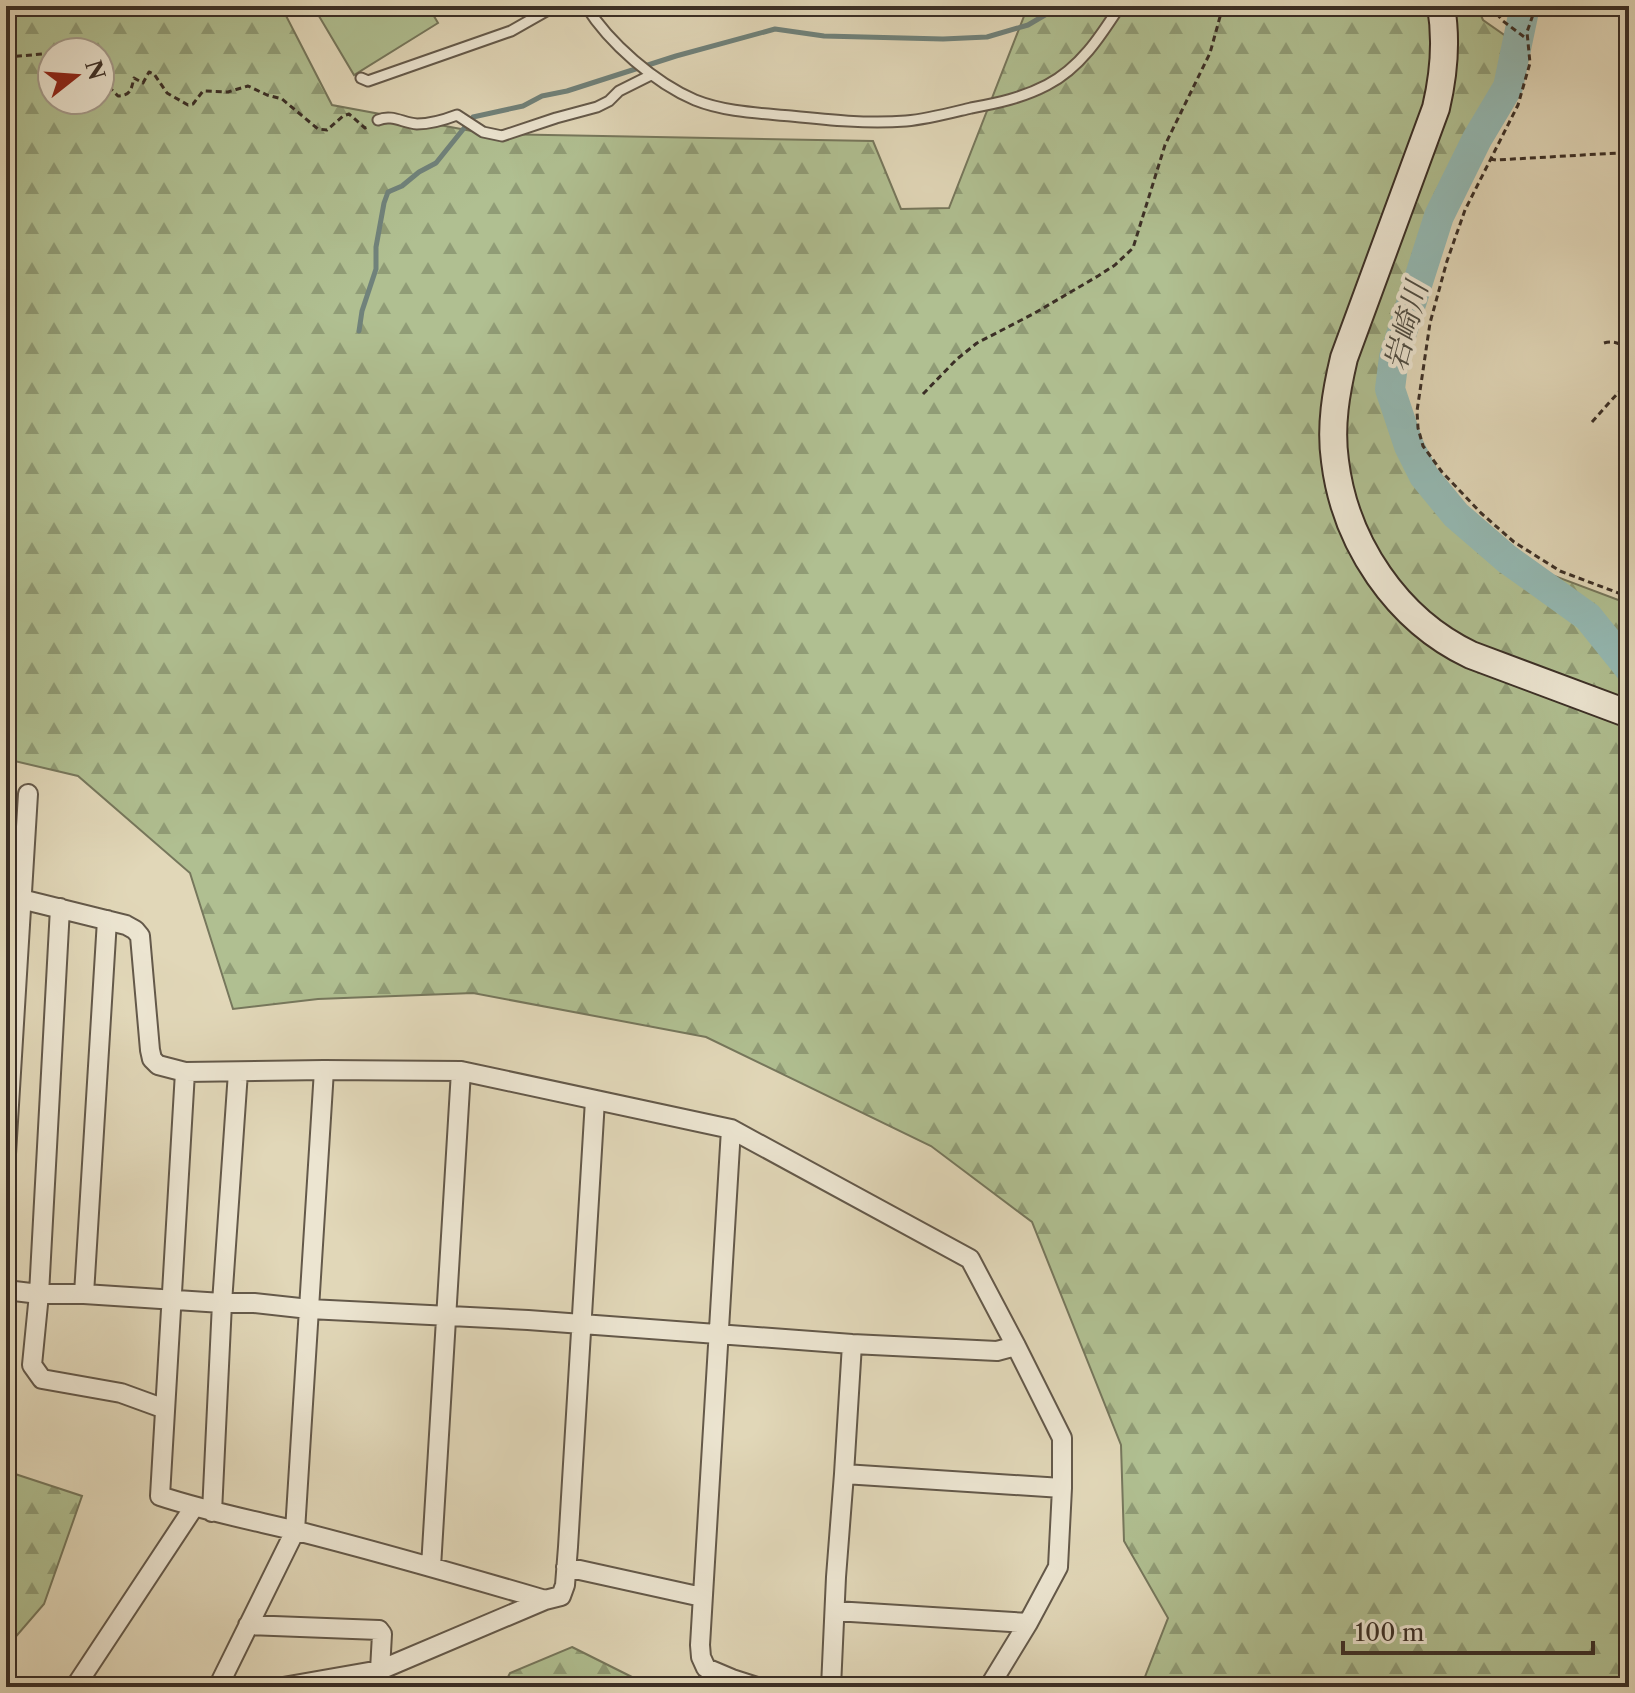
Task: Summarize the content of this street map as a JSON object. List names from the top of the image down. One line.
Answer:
{"water":["岩崎川"],"scale_bar":"100 m","north":"right"}
